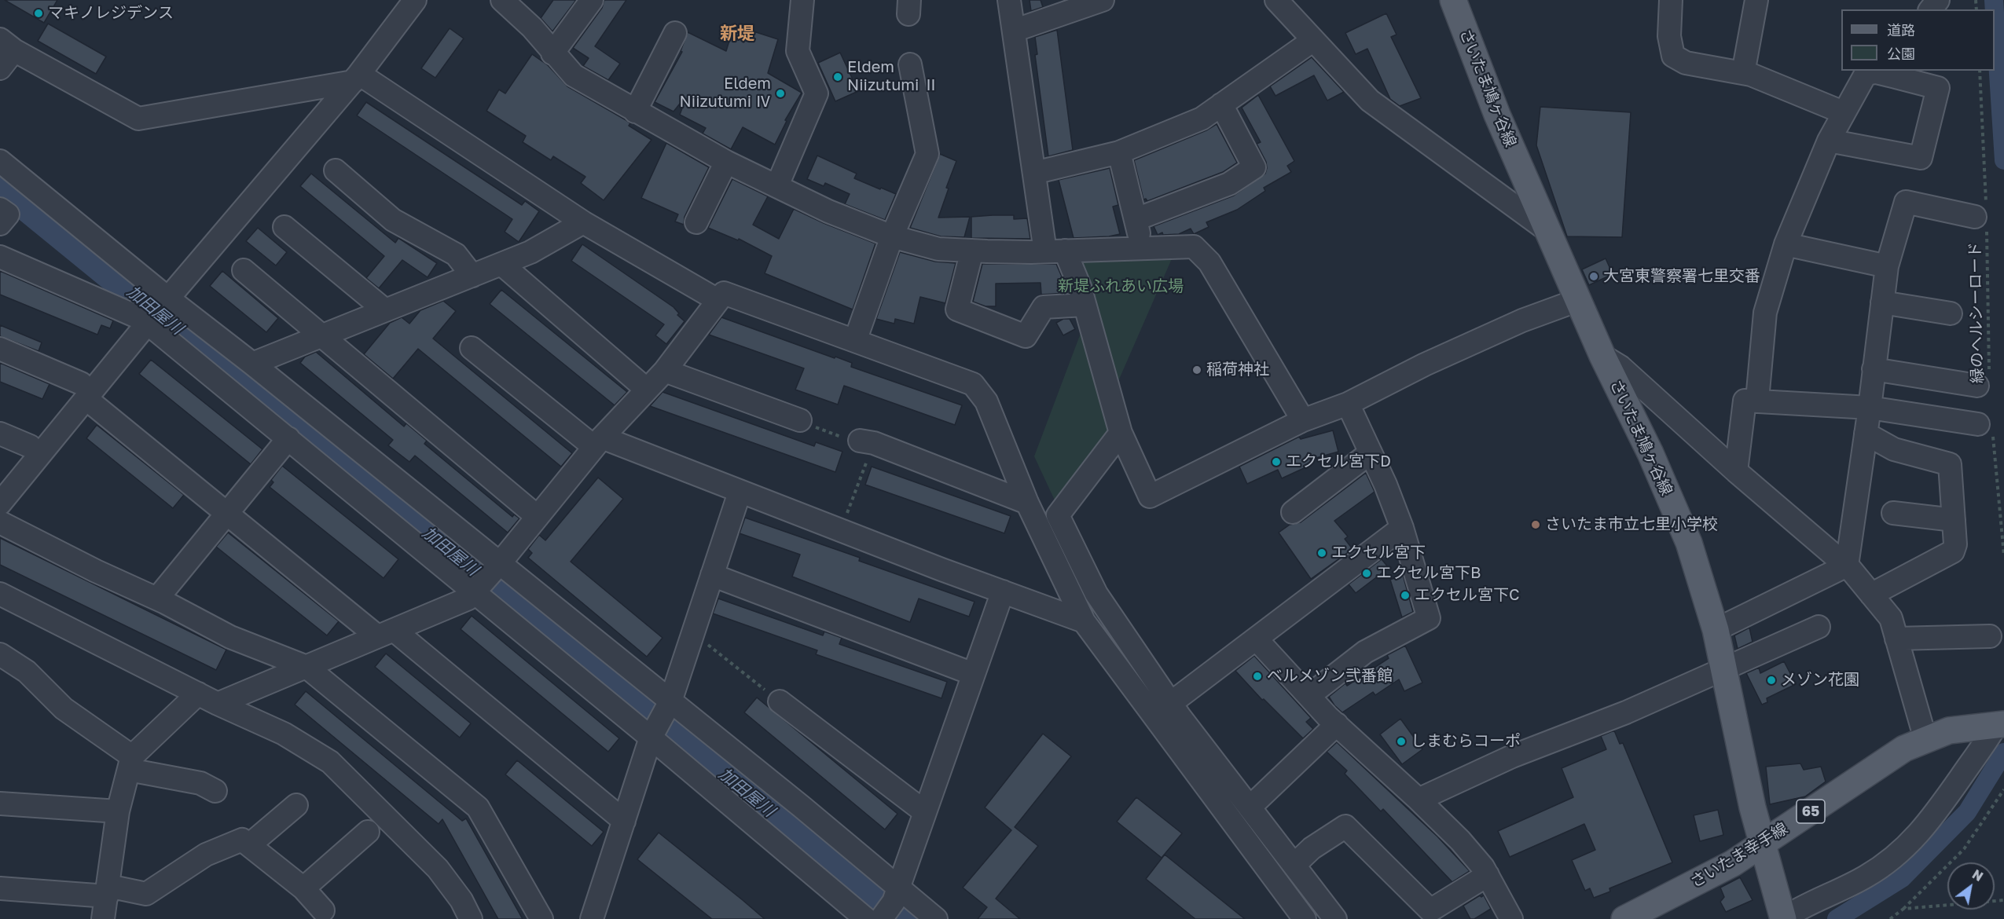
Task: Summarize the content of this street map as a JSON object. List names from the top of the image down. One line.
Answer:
{"streets":{"main road":["さいたま鳩ヶ谷線","65","さいたま幸手線"],"path":["緑のヘルシーロード"]},"crossings":[["さいたま鳩ヶ谷線","さいたま幸手線"]],"districts":["新堤"],"water":["加田屋川"],"parks":["新堤ふれあい広場"],"places":["マキノレジデンス","Eldem Niizutumi Ⅱ","Eldem Niizutumi Ⅳ","大宮東警察署七里交番","稲荷神社","エクセル宮下D","さいたま市立七里小学校","エクセル宮下","エクセル宮下B","エクセル宮下C","ベルメゾン弐番館","メゾン花園","しまむらコーポ"],"legend":["道路","公園"],"north":"top right"}
